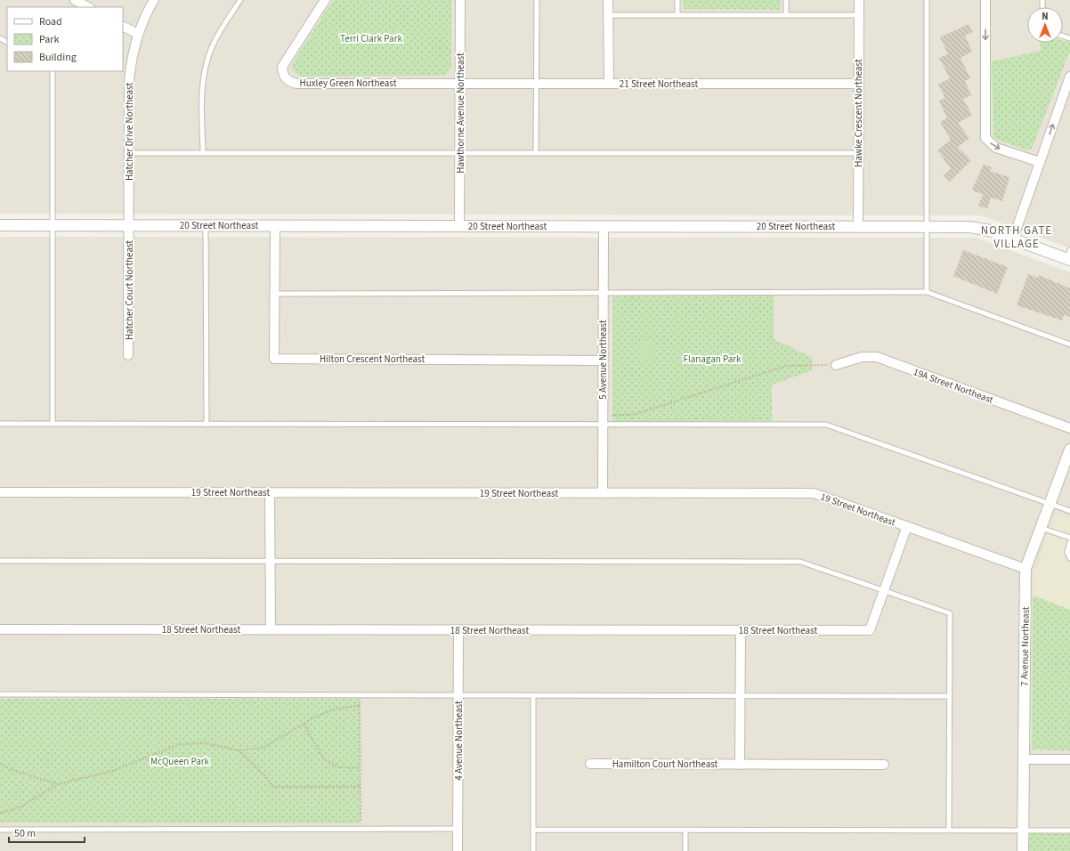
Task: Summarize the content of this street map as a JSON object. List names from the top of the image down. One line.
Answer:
{"streets":{"street":["Huxley Green Northeast","21 Street Northeast","Hawthorne Avenue Northeast","Hawke Crescent Northeast","Hatcher Drive Northeast","20 Street Northeast","Hatcher Court Northeast","Hilton Crescent Northeast","5 Avenue Northeast","19A Street Northeast","19 Street Northeast","18 Street Northeast","7 Avenue Northeast","4 Avenue Northeast","Hamilton Court Northeast"]},"crossings":[["Huxley Green Northeast","21 Street Northeast"],["Huxley Green Northeast","Hawthorne Avenue Northeast"],["21 Street Northeast","Hawthorne Avenue Northeast"],["21 Street Northeast","Hawke Crescent Northeast"],["Hawthorne Avenue Northeast","20 Street Northeast"],["Hawke Crescent Northeast","20 Street Northeast"],["Hatcher Drive Northeast","20 Street Northeast"],["Hatcher Drive Northeast","Hatcher Court Northeast"],["20 Street Northeast","Hatcher Court Northeast"],["20 Street Northeast","Hilton Crescent Northeast"],["20 Street Northeast","5 Avenue Northeast"],["Hilton Crescent Northeast","5 Avenue Northeast"],["5 Avenue Northeast","19 Street Northeast"],["19 Street Northeast","18 Street Northeast"],["19 Street Northeast","7 Avenue Northeast"],["18 Street Northeast","4 Avenue Northeast"]],"districts":["NORTH GATE VILLAGE"],"parks":["Terri Clark Park","Flanagan Park","McQueen Park"],"legend":["Road","Park","Building"],"scale_bar":"50 m","north":"top"}
